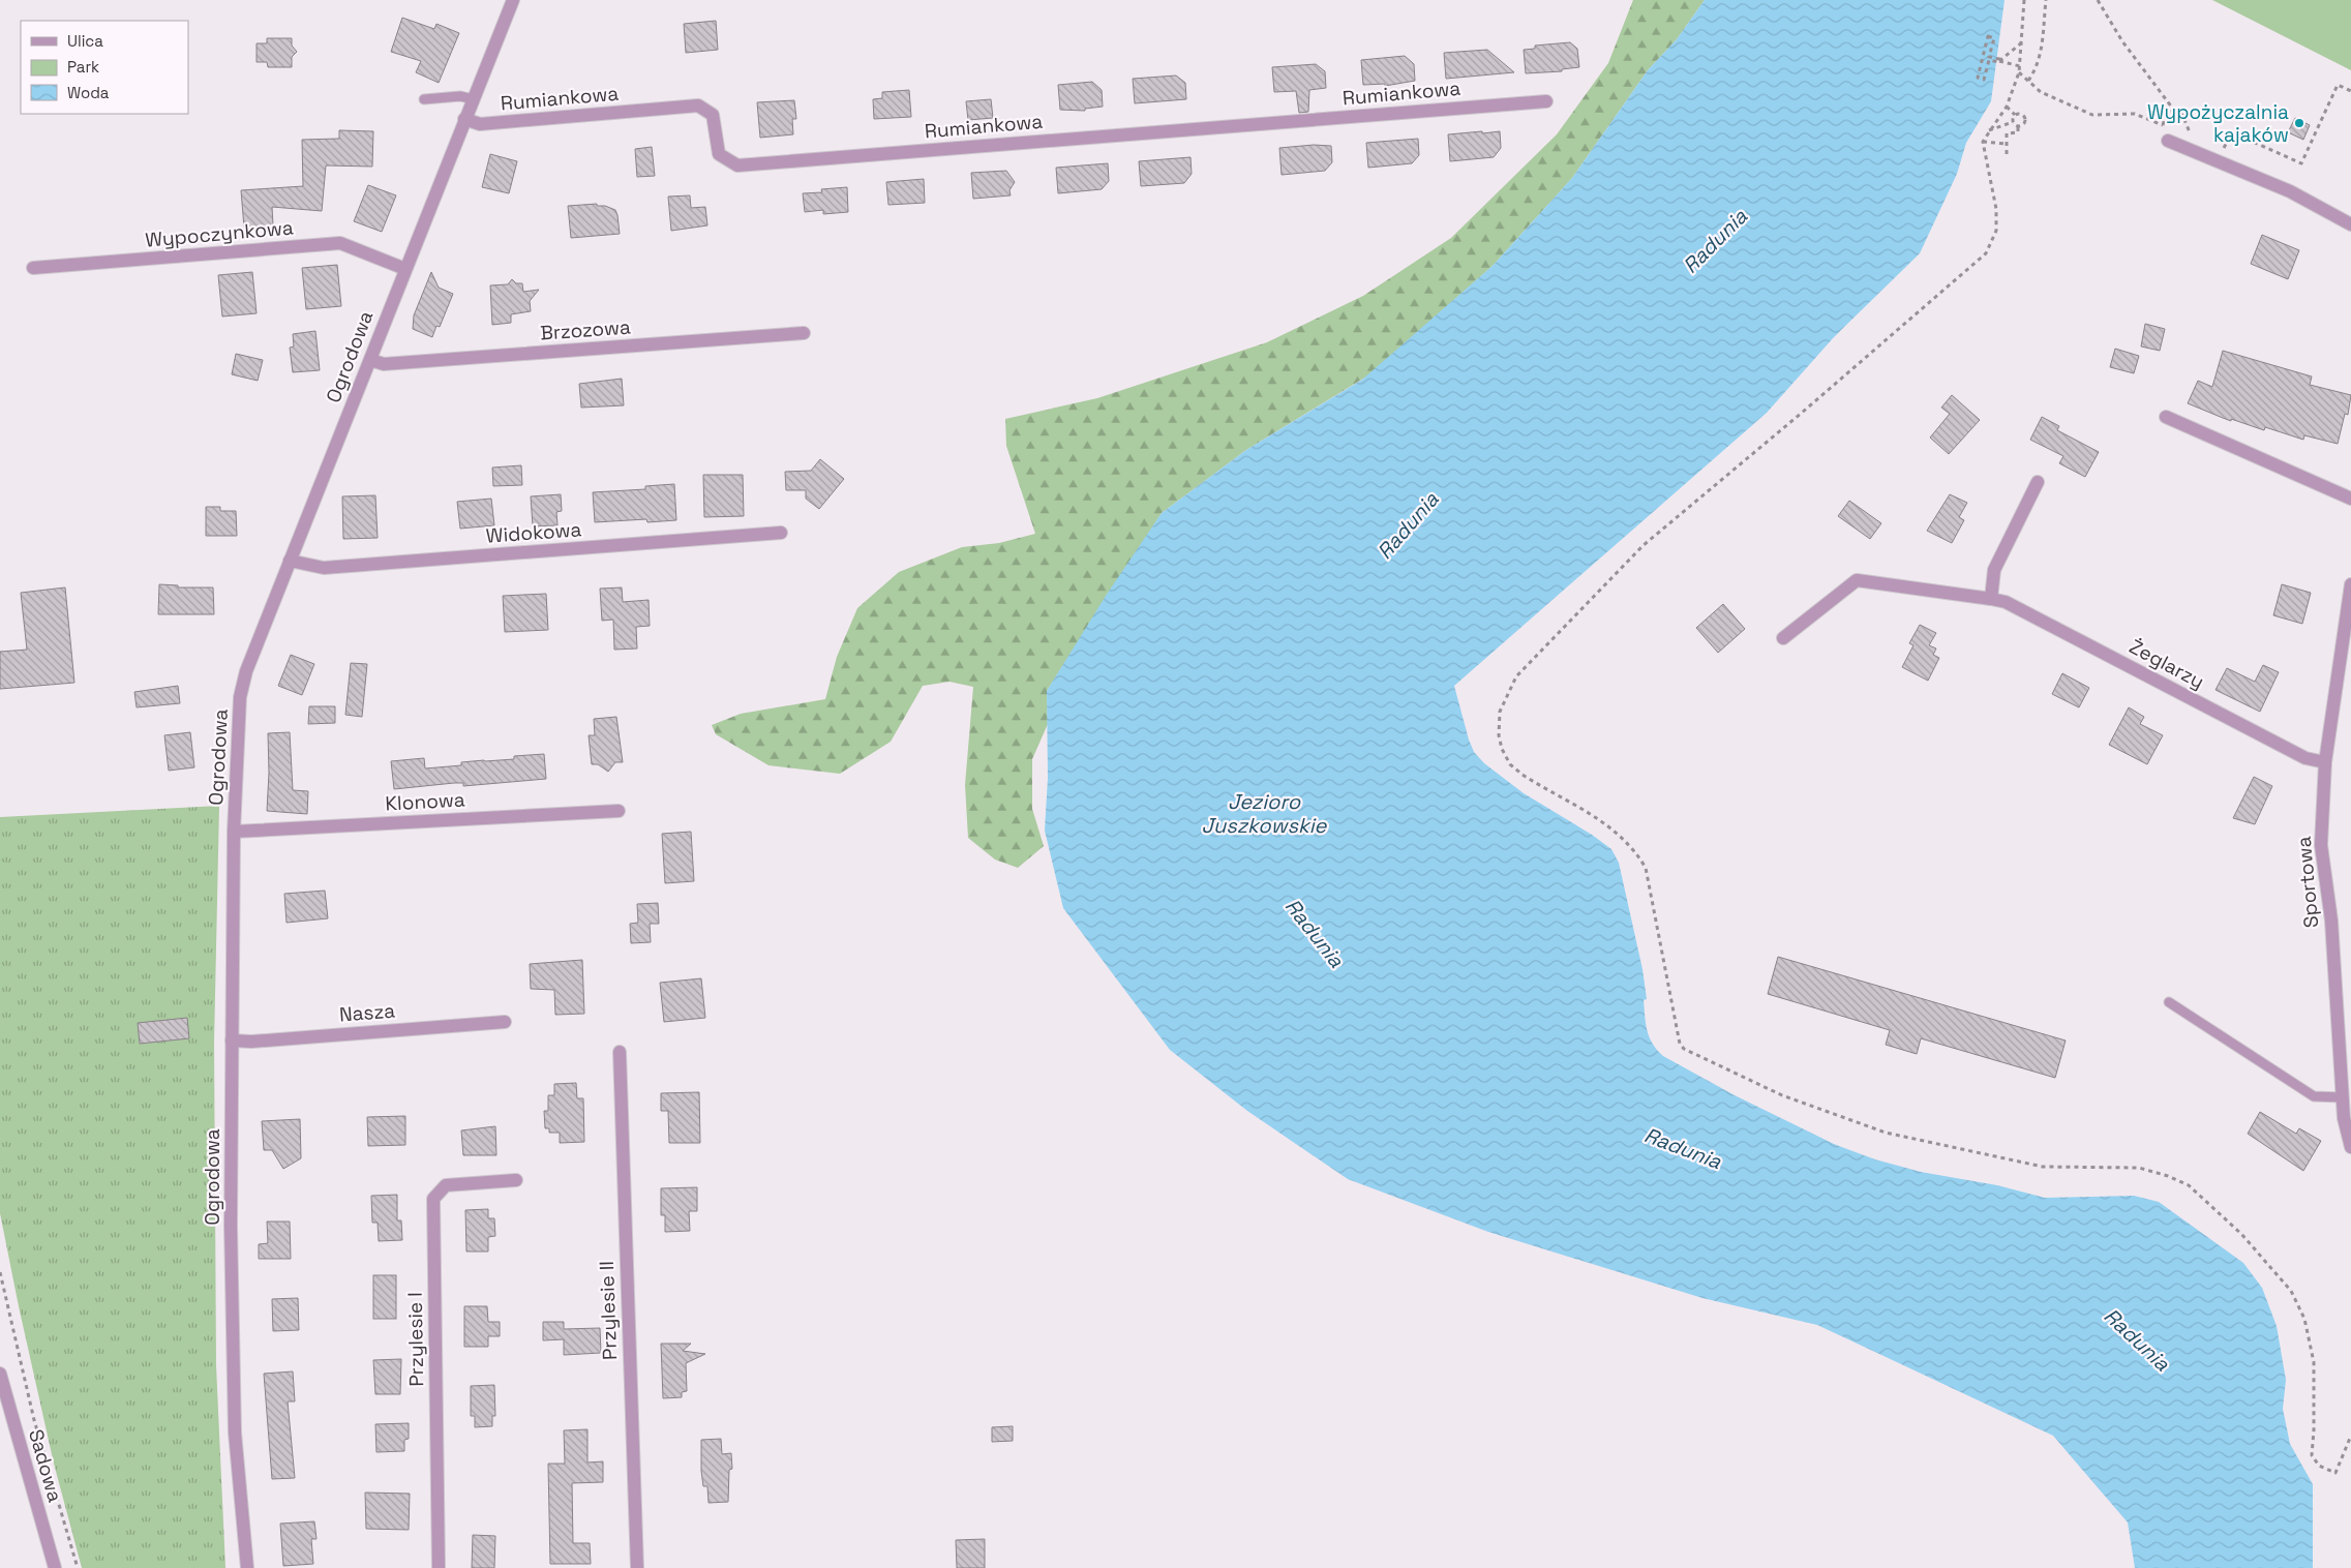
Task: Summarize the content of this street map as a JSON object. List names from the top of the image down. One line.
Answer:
{"streets":{"street":["Rumiankowa","Wypoczynkowa","Brzozowa","Ogrodowa","Widokowa","Żeglarzy","Klonowa","Sportowa","Nasza","Przylesie II","Przylesie I","Sadowa"]},"crossings":[["Rumiankowa","Ogrodowa"],["Wypoczynkowa","Ogrodowa"],["Brzozowa","Ogrodowa"],["Ogrodowa","Widokowa"],["Ogrodowa","Klonowa"],["Ogrodowa","Nasza"],["Żeglarzy","Sportowa"]],"water":["Radunia","Jezioro Juszkowskie"],"places":["Wypożyczalnia kajaków"],"legend":["Ulica","Park","Woda"]}
